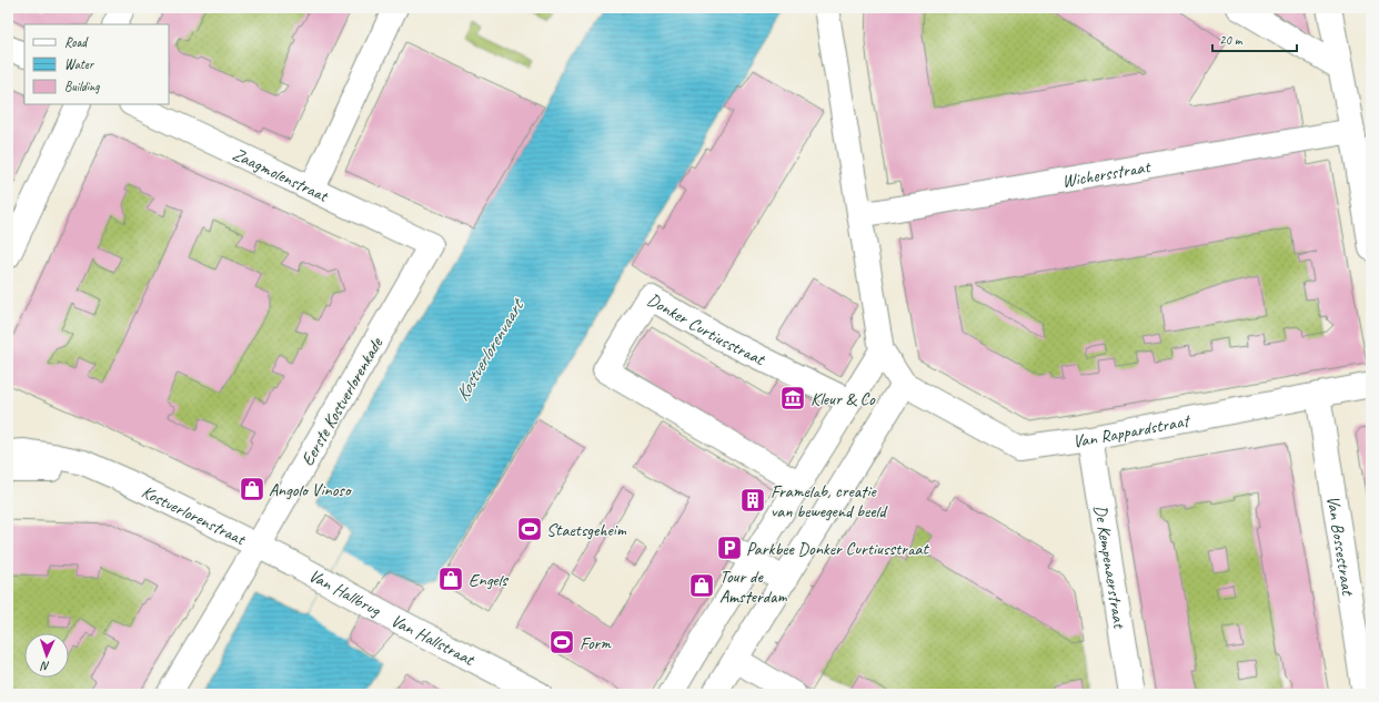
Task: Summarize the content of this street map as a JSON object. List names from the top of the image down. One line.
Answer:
{"streets":{"street":["Zaagmolenstraat","Wichersstraat","Donker Curtiusstraat","Eerste Kostverlorenkade","Van Rappardstraat","Kostverlorenstraat","Van Bossestraat","De Kempenaerstraat","Van Hallbrug","Van Hallstraat"]},"crossings":[["Zaagmolenstraat","Eerste Kostverlorenkade"],["Eerste Kostverlorenkade","Kostverlorenstraat"],["Eerste Kostverlorenkade","Van Hallbrug"],["Van Rappardstraat","Van Bossestraat"],["Van Rappardstraat","De Kempenaerstraat"],["Kostverlorenstraat","Van Hallbrug"],["Van Hallbrug","Van Hallstraat"]],"water":["Kostverlorenvaart"],"places":{"museum":["Kleur & Co"],"shop":["Angolo Vinoso","Engels","Tour de Amsterdam"],"building":["Framelab, creatie van bewegend beeld"],"sports":["Staetsgeheim","Form"],"parking":["Parkbee Donker Curtiusstraat"]},"legend":["Road","Water","Building"],"scale_bar":"20 m","north":"bottom"}
